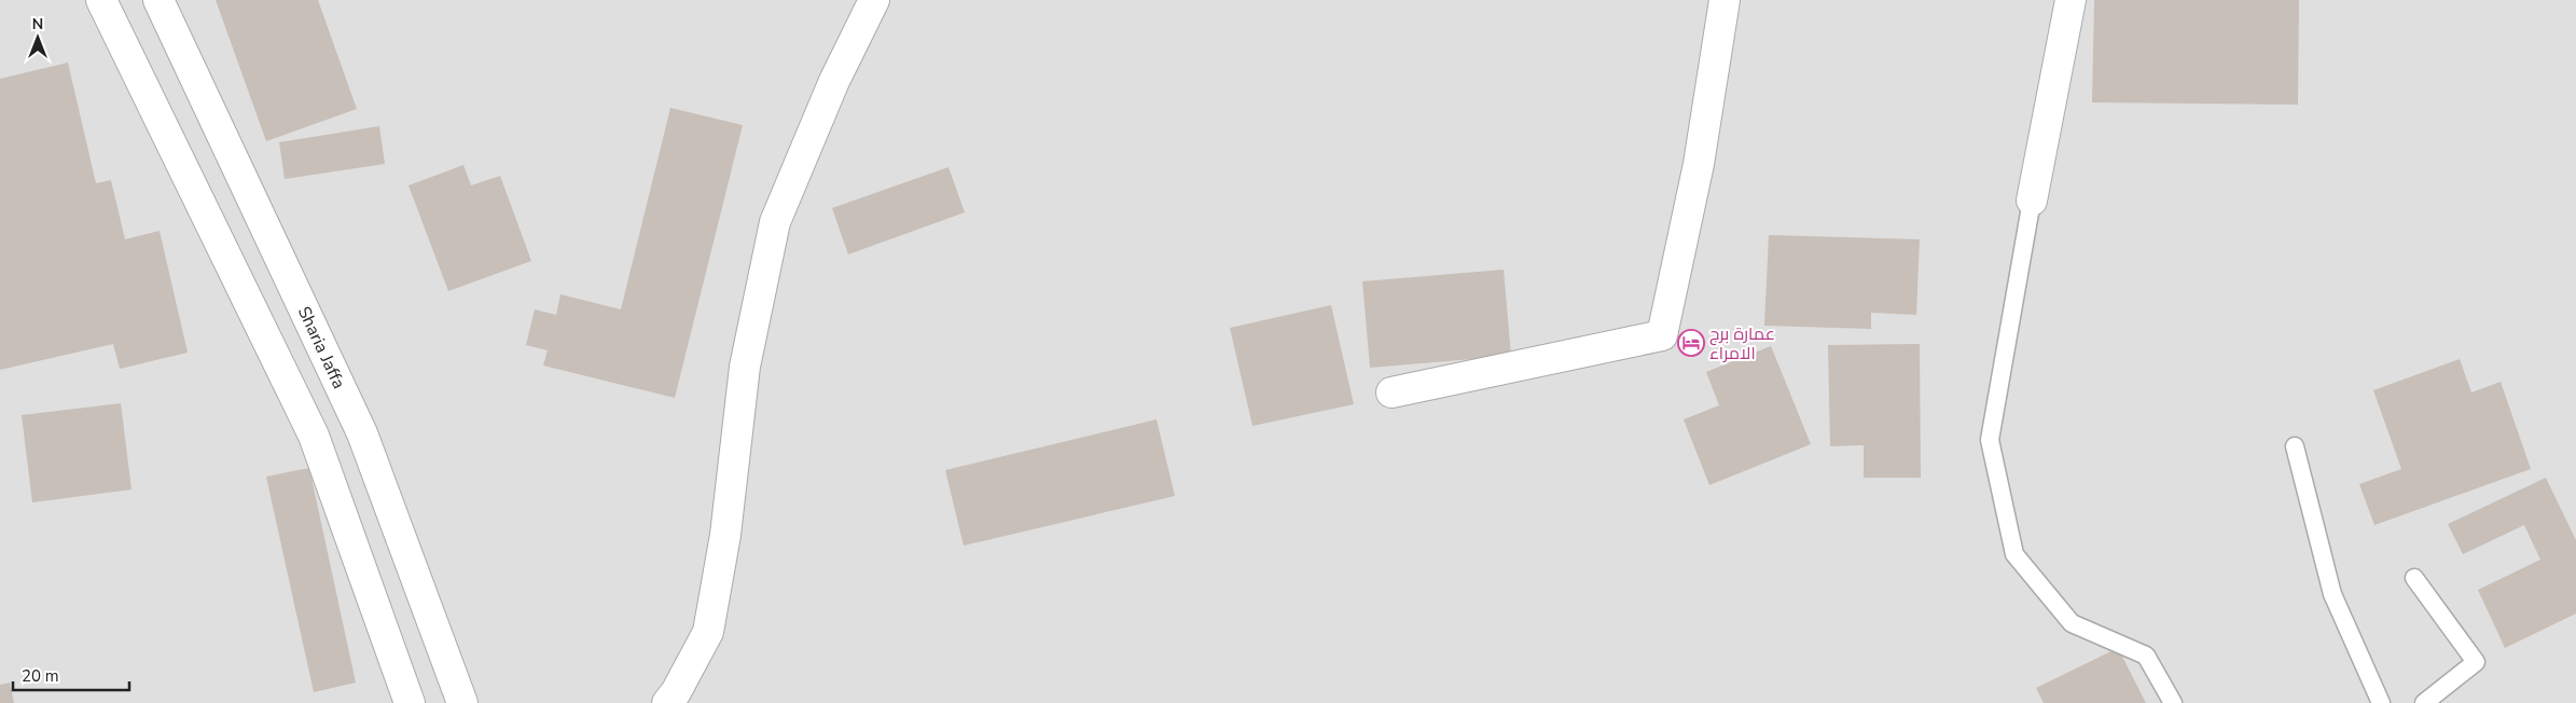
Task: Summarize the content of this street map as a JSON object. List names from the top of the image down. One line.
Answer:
{"streets":{"street":["Sharia Jaffa"]},"places":{"hotel":["عمارة برج الامراء"]},"scale_bar":"20 m","north":"top"}
